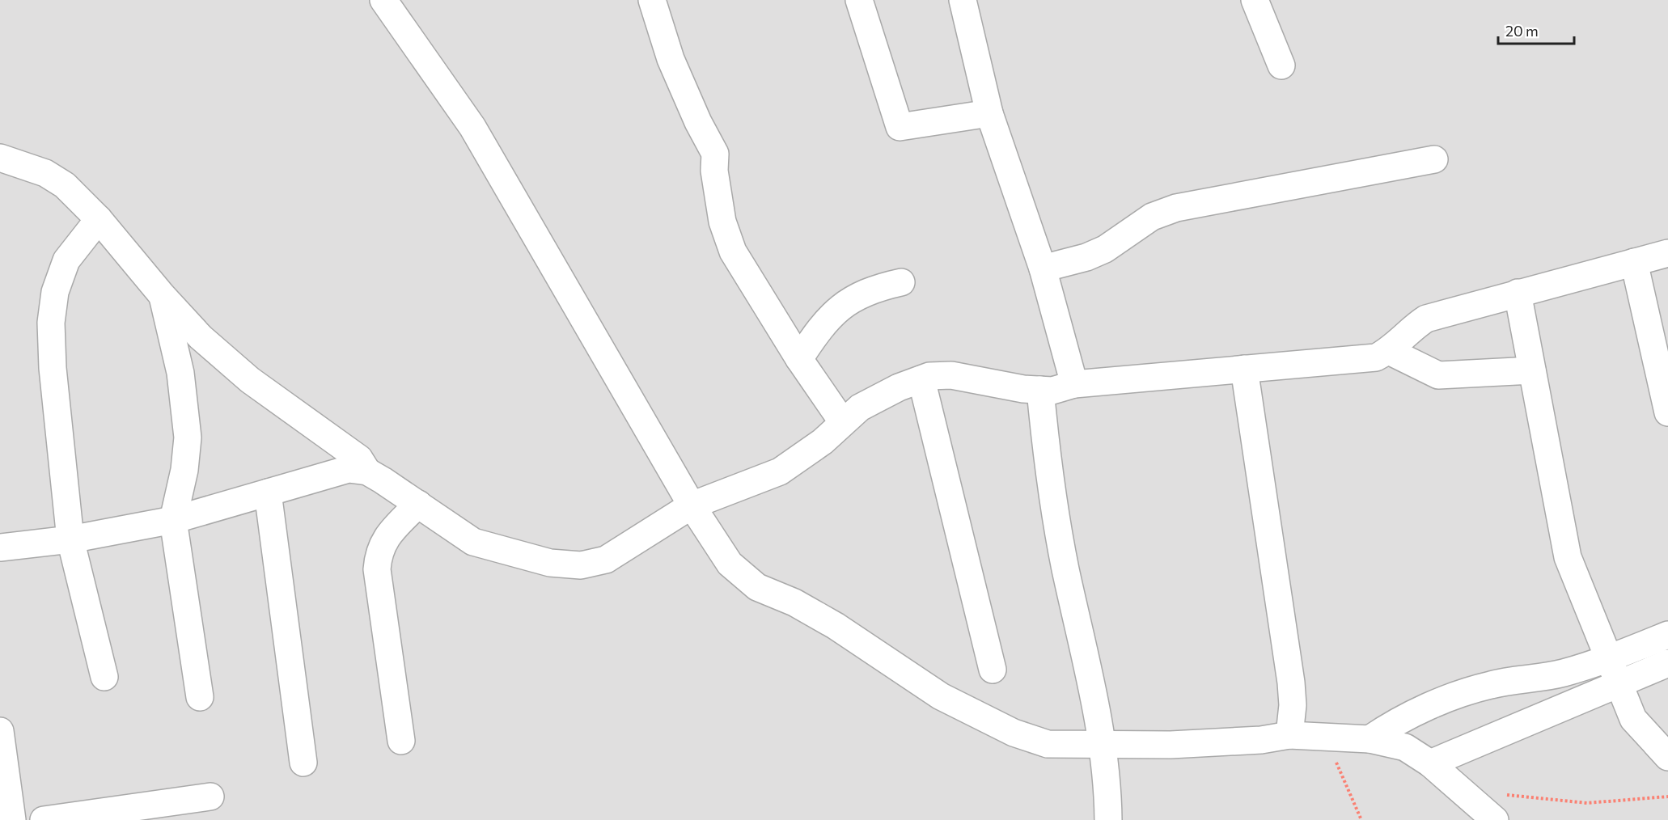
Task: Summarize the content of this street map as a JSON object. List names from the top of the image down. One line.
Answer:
{"scale_bar":"20 m"}
